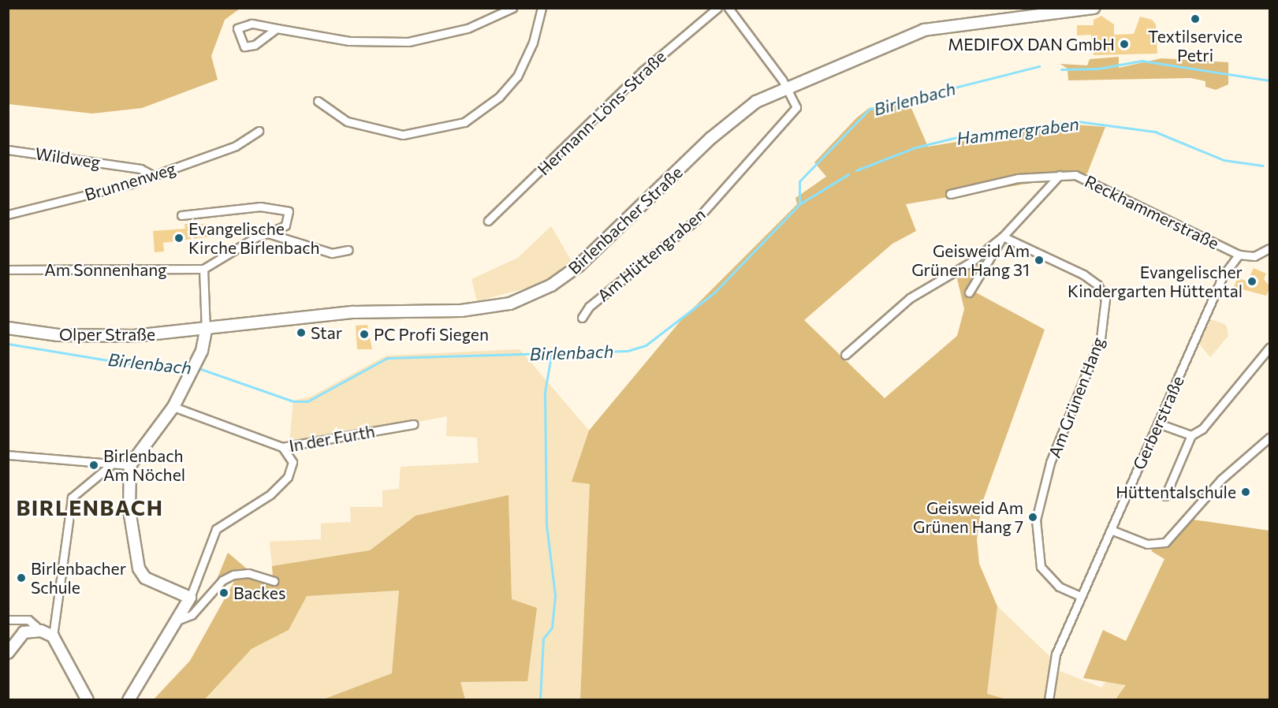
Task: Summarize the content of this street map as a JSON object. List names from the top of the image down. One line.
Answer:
{"streets":{"main road":["Birlenbacher Straße","Olper Straße"],"street":["Hermann-Löns-Straße","Wildweg","Brunnenweg","Reckhammerstraße","Am Hüttengraben","Am Sonnenhang","Am Grünen Hang","Gerberstraße","In der Furth"]},"crossings":[["Wildweg","Brunnenweg"],["Reckhammerstraße","Gerberstraße"],["Birlenbacher Straße","Am Hüttengraben"],["Birlenbacher Straße","Olper Straße"],["Am Grünen Hang","Gerberstraße"]],"districts":["BIRLENBACH"],"water":["Birlenbach","Hammergraben"],"places":["Textilservice Petri","MEDIFOX DAN GmbH","Evangelische Kirche Birlenbach","Geisweid Am Grünen Hang 31","Evangelischer Kindergarten Hüttental","Star","PC Profi Siegen","Birlenbach Am Nöchel","Hüttentalschule","Geisweid Am Grünen Hang 7","Birlenbacher Schule","Backes"]}
